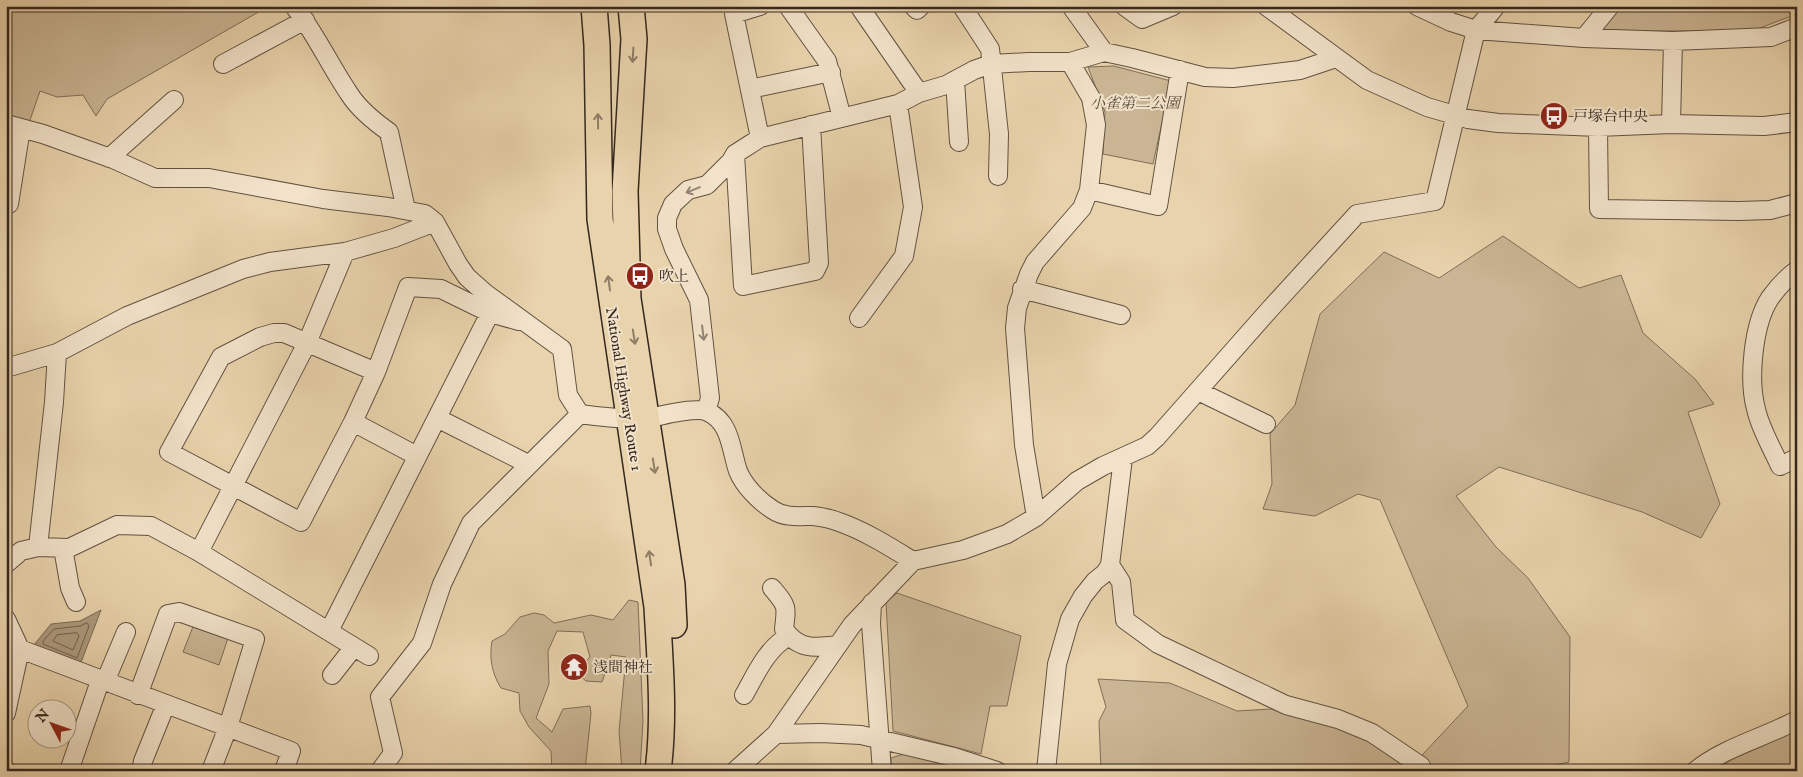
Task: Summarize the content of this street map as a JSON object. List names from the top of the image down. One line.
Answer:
{"streets":{"highway":["National Highway Route 1"]},"parks":["小雀第二公園"],"places":{"bus stop":["戸塚台中央","吹上"],"temple":["浅間神社"]},"north":"top left"}
